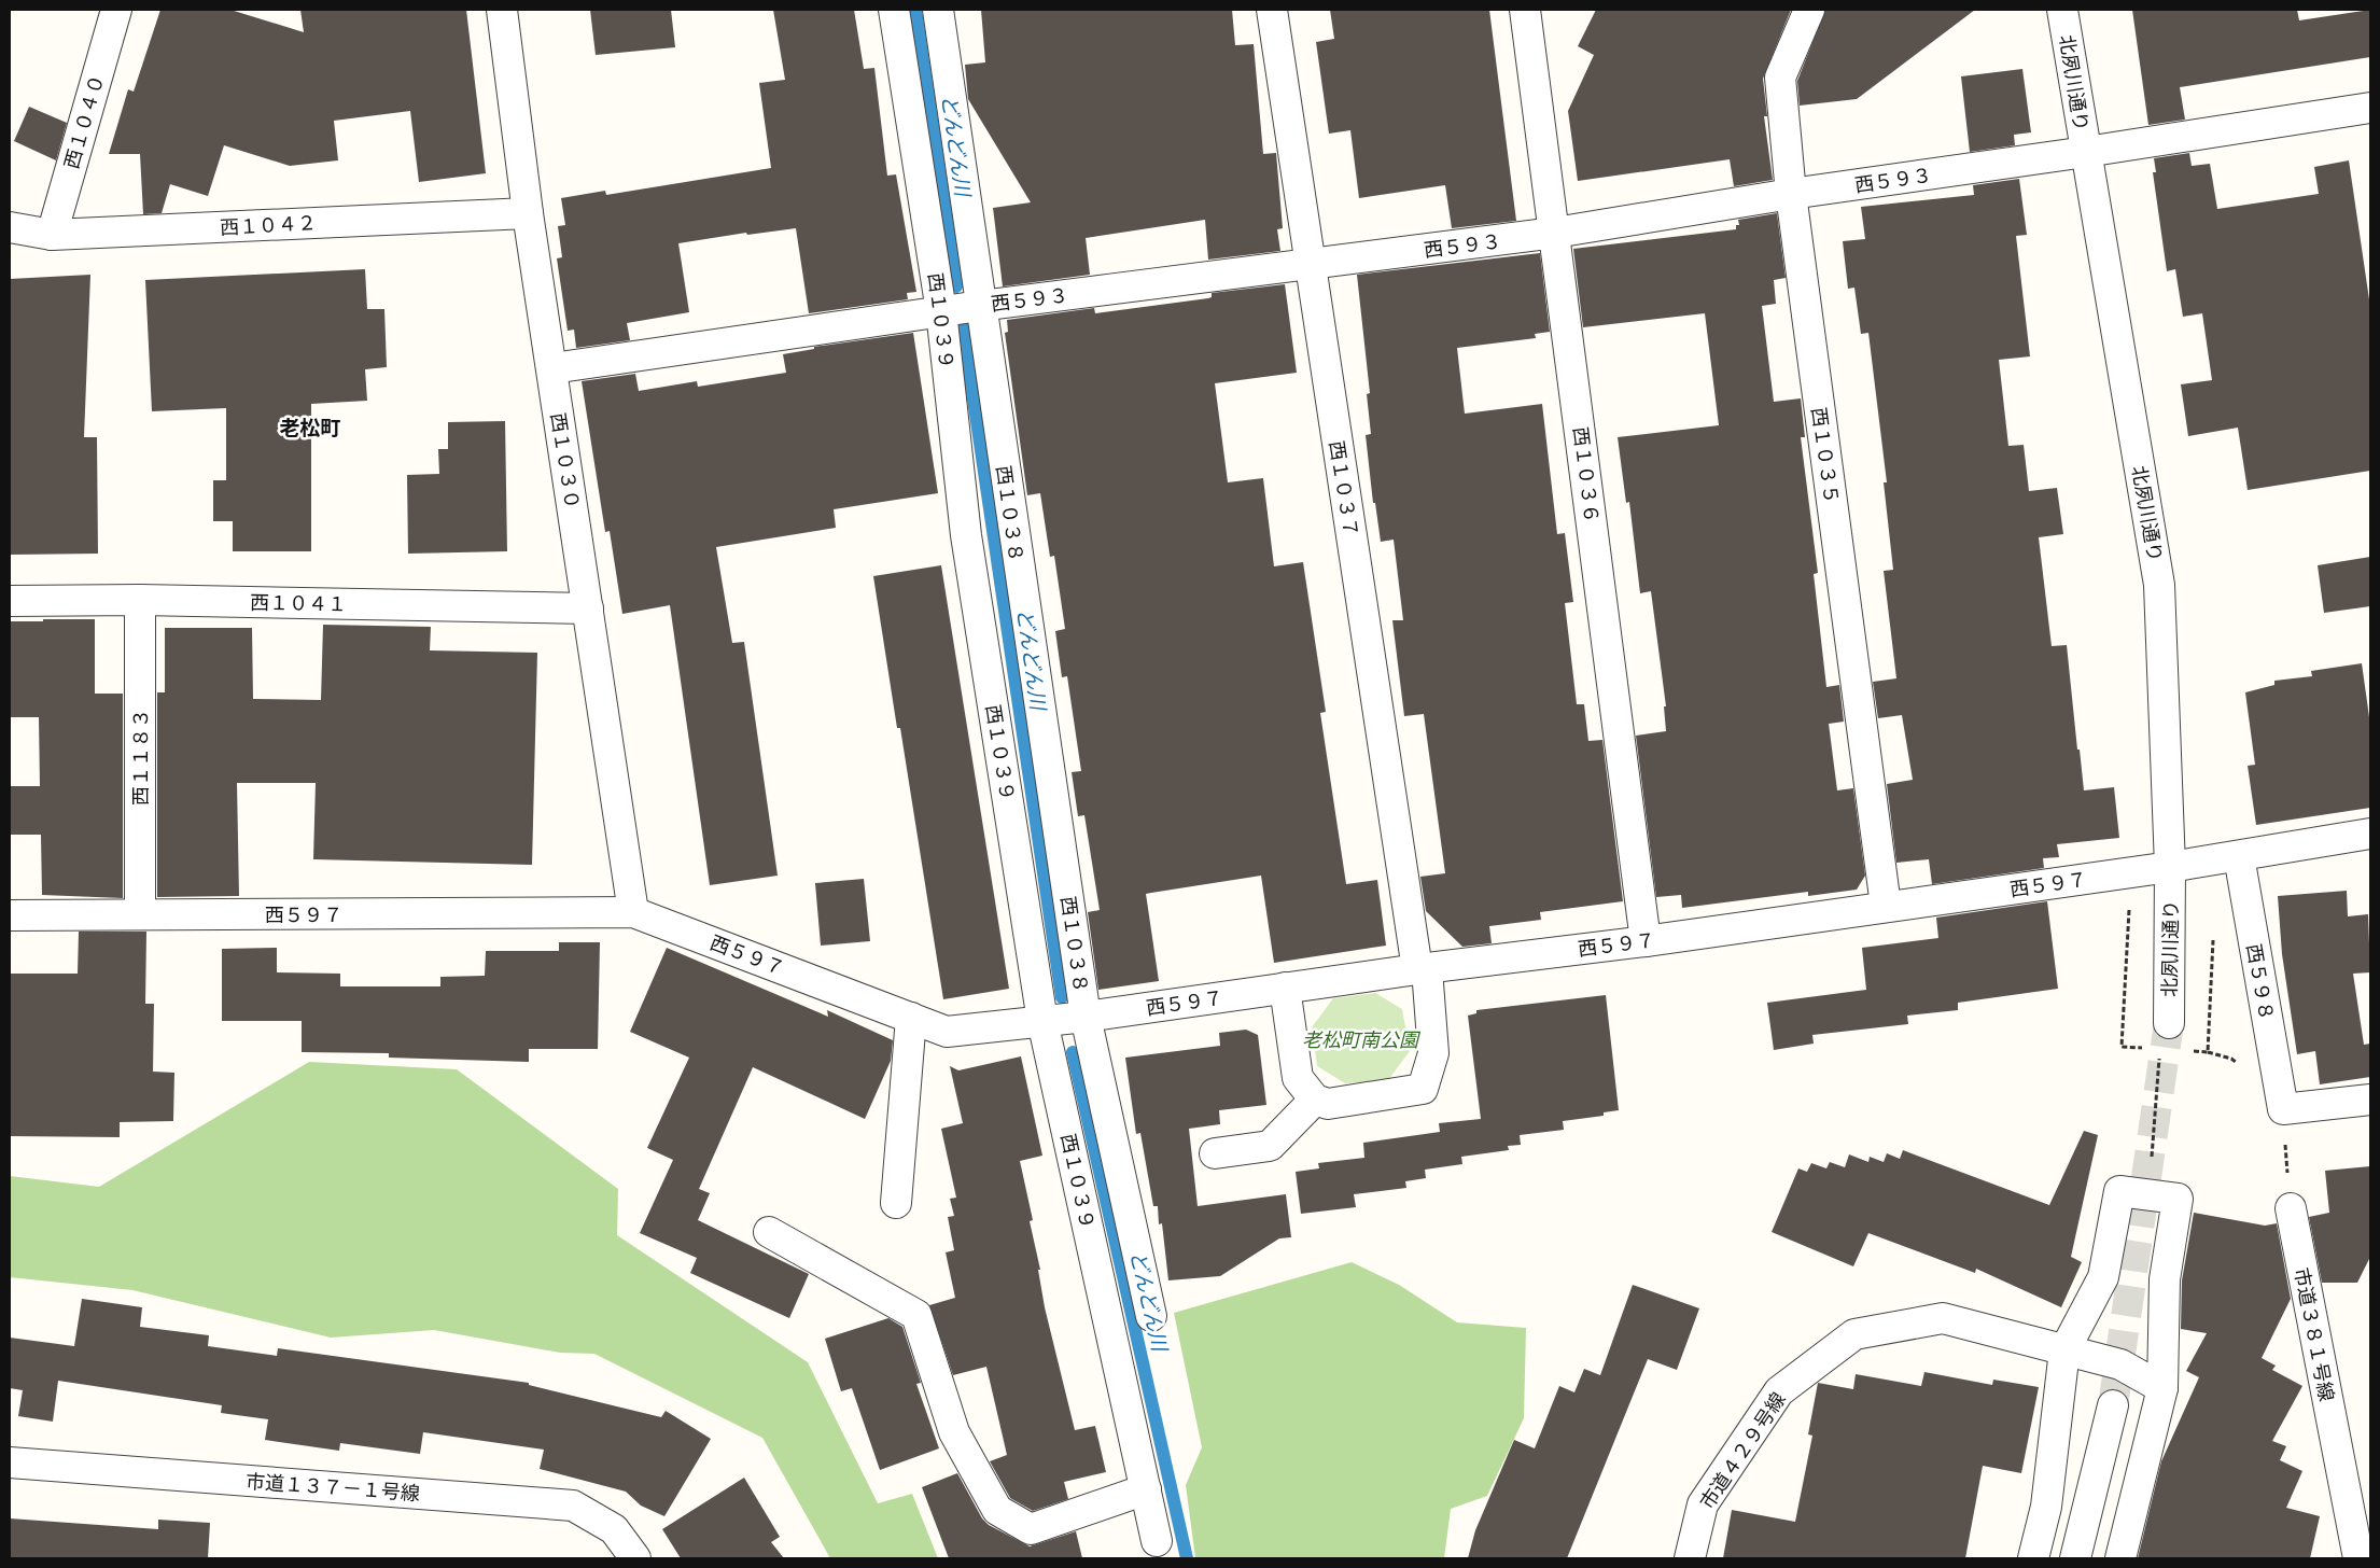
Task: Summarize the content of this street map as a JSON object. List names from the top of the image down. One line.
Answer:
{"streets":{"street":["北夙川通り","西１０４０","西５９３","西１０４２","西１０３９","西１０３５","西１０３０","西１０３６","西１０３７","西１０３８","西１０４１","西１１８３","西５９７","西５９８","市道３８１号線","市道４２９号線","市道１３７－１号線"]},"crossings":[["北夙川通り","西５９３"],["北夙川通り","西５９７"],["西１０４０","西１０４２"],["西５９３","西１０３９"],["西５９３","西１０３５"],["西５９３","西１０３０"],["西５９３","西１０３６"],["西５９３","西１０３７"],["西５９３","西１０３８"],["西１０４２","西１０３０"],["西１０３９","西５９７"],["西１０３５","西５９７"],["西１０３０","西１０４１"],["西１０３０","西５９７"],["西１０３６","西５９７"],["西１０３７","西５９７"],["西１０３８","西５９７"],["西１０４１","西１１８３"],["西１１８３","西５９７"],["西５９７","西５９８"]],"districts":["老松町"],"water":["どんどん川"],"parks":["老松町南公園"]}
